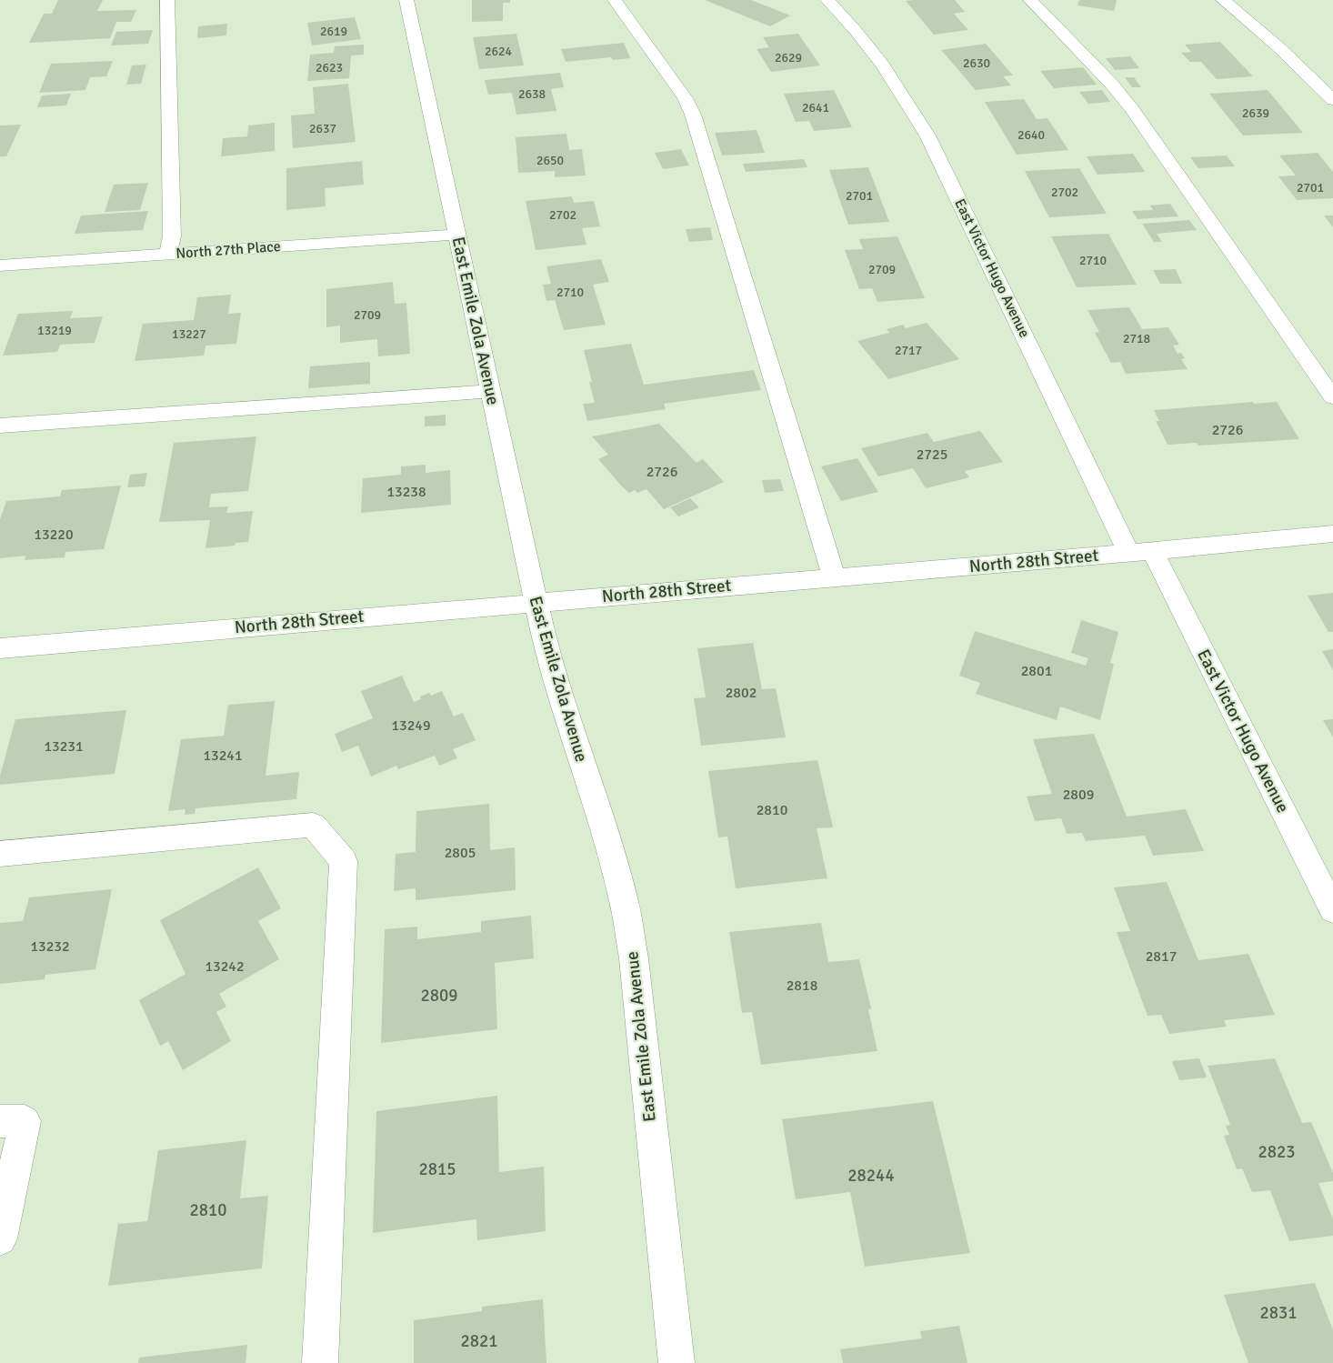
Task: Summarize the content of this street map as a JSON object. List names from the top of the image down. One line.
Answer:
{"streets":{"street":["North 27th Place","East Victor Hugo Avenue","East Emile Zola Avenue","North 28th Street"]},"crossings":[["North 27th Place","East Emile Zola Avenue"],["East Victor Hugo Avenue","North 28th Street"],["East Emile Zola Avenue","North 28th Street"]],"house_numbers":["2619","2624","2629","2630","2623","2638","2641","2639","2637","2640","2650","2701","2702","2701","2702","2710","2709","2710","2709","13219","13227","2718","2717","2726","2725","2726","13238","13220","2801","2802","13249","13231","13241","2809","2810","2805","13232","2817","13242","2818","2809","2823","2815","28244","2810","2831","2821"]}
